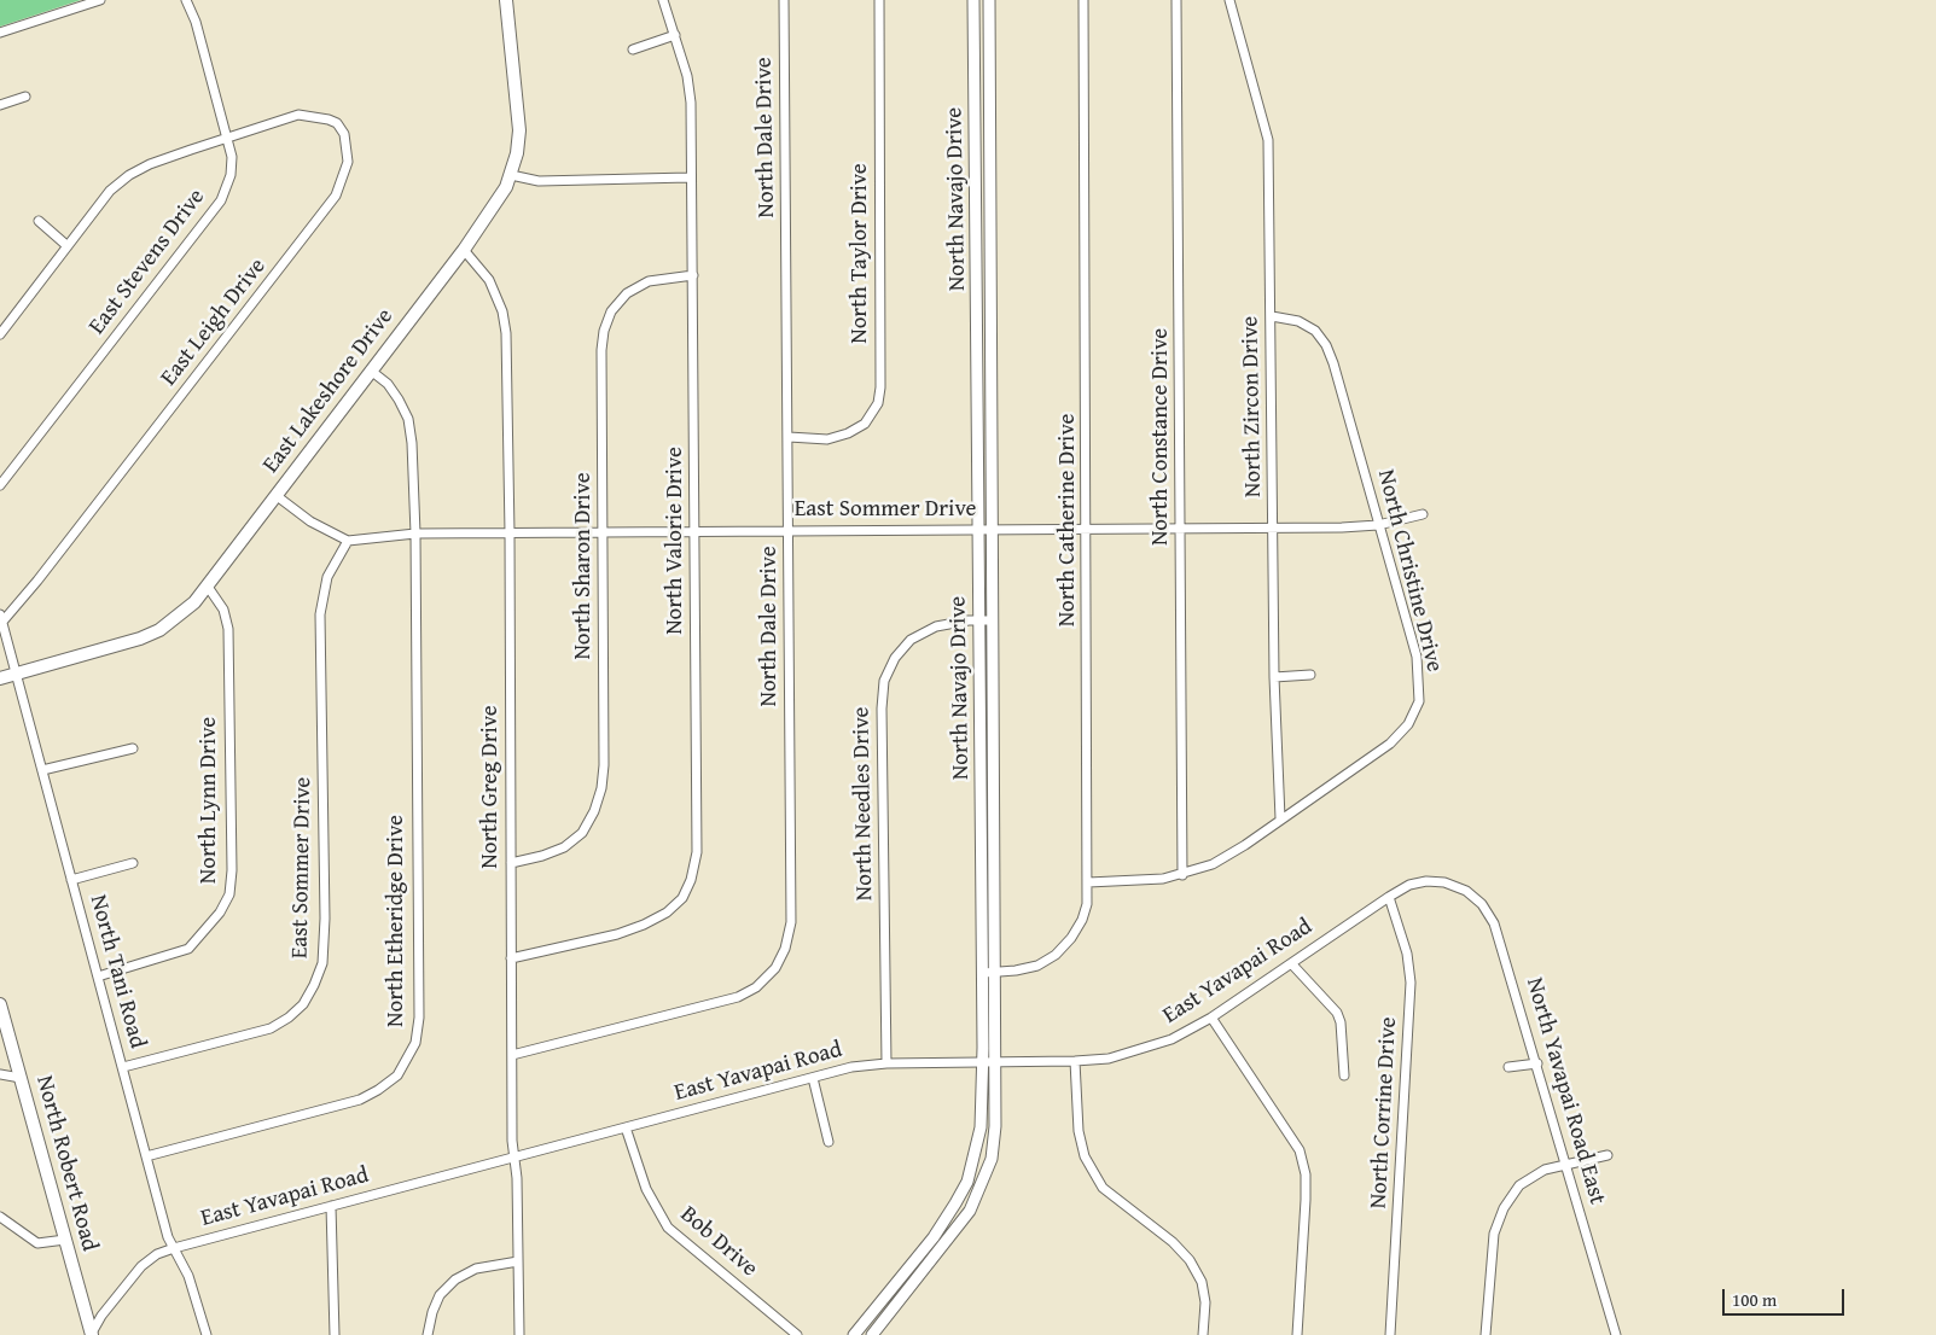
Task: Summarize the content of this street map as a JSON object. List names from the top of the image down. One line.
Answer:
{"streets":{"main road":["East Lakeshore Drive","North Robert Road"],"street":["North Dale Drive","North Navajo Drive","North Taylor Drive","East Stevens Drive","East Leigh Drive","North Zircon Drive","North Constance Drive","East Sommer Drive","North Catherine Drive","North Valorie Drive","North Sharon Drive","North Christine Drive","North Greg Drive","North Lynn Drive","North Needles Drive","North Etheridge Drive","North Tani Road","East Yavapai Road","North Yavapai Road East","North Corrine Drive","Bob Drive"]},"crossings":[["North Dale Drive","North Taylor Drive"],["North Dale Drive","East Sommer Drive"],["North Dale Drive","North Greg Drive"],["North Navajo Drive","East Sommer Drive"],["North Navajo Drive","North Catherine Drive"],["North Navajo Drive","North Needles Drive"],["North Navajo Drive","East Yavapai Road"],["East Stevens Drive","East Leigh Drive"],["East Leigh Drive","North Tani Road"],["East Lakeshore Drive","North Greg Drive"],["East Lakeshore Drive","North Lynn Drive"],["East Lakeshore Drive","North Etheridge Drive"],["East Lakeshore Drive","North Tani Road"],["North Zircon Drive","East Sommer Drive"],["North Zircon Drive","North Christine Drive"],["North Constance Drive","East Sommer Drive"],["North Constance Drive","North Christine Drive"],["East Sommer Drive","North Catherine Drive"],["East Sommer Drive","North Valorie Drive"],["East Sommer Drive","North Sharon Drive"],["East Sommer Drive","North Christine Drive"],["East Sommer Drive","North Greg Drive"],["East Sommer Drive","North Etheridge Drive"],["East Sommer Drive","North Tani Road"],["North Catherine Drive","North Christine Drive"],["North Valorie Drive","North Sharon Drive"],["North Valorie Drive","North Greg Drive"],["North Sharon Drive","North Greg Drive"],["North Greg Drive","East Yavapai Road"],["North Lynn Drive","North Tani Road"],["North Needles Drive","East Yavapai Road"],["North Etheridge Drive","North Tani Road"],["North Tani Road","East Yavapai Road"],["East Yavapai Road","North Yavapai Road East"],["East Yavapai Road","North Corrine Drive"],["East Yavapai Road","North Robert Road"],["East Yavapai Road","Bob Drive"]],"scale_bar":"100 m"}
